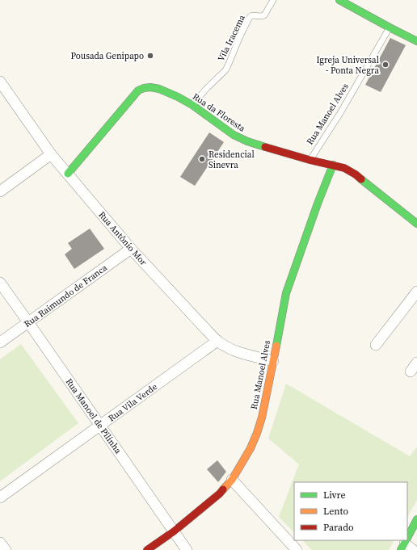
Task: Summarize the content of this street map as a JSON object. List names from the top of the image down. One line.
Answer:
{"streets":{"street":["Rua da Floresta","Rua Manoel Alves","Rua Antônio Mor","Rua Raimundo de Franca","Rua Vila Verde","Rua Manoel de Pilinha"],"lane":["Vila Iracema"]},"crossings":[["Vila Iracema","Rua da Floresta"],["Rua da Floresta","Rua Manoel Alves"],["Rua da Floresta","Rua Antônio Mor"],["Rua Manoel Alves","Rua Antônio Mor"],["Rua Manoel Alves","Rua Manoel de Pilinha"],["Rua Antônio Mor","Rua Raimundo de Franca"],["Rua Antônio Mor","Rua Vila Verde"],["Rua Raimundo de Franca","Rua Manoel de Pilinha"],["Rua Vila Verde","Rua Manoel de Pilinha"]],"places":["Pousada Genipapo","Igreja Universal - Ponta Negra","Residencial Sinevra"],"legend":["Livre","Lento","Parado"]}
